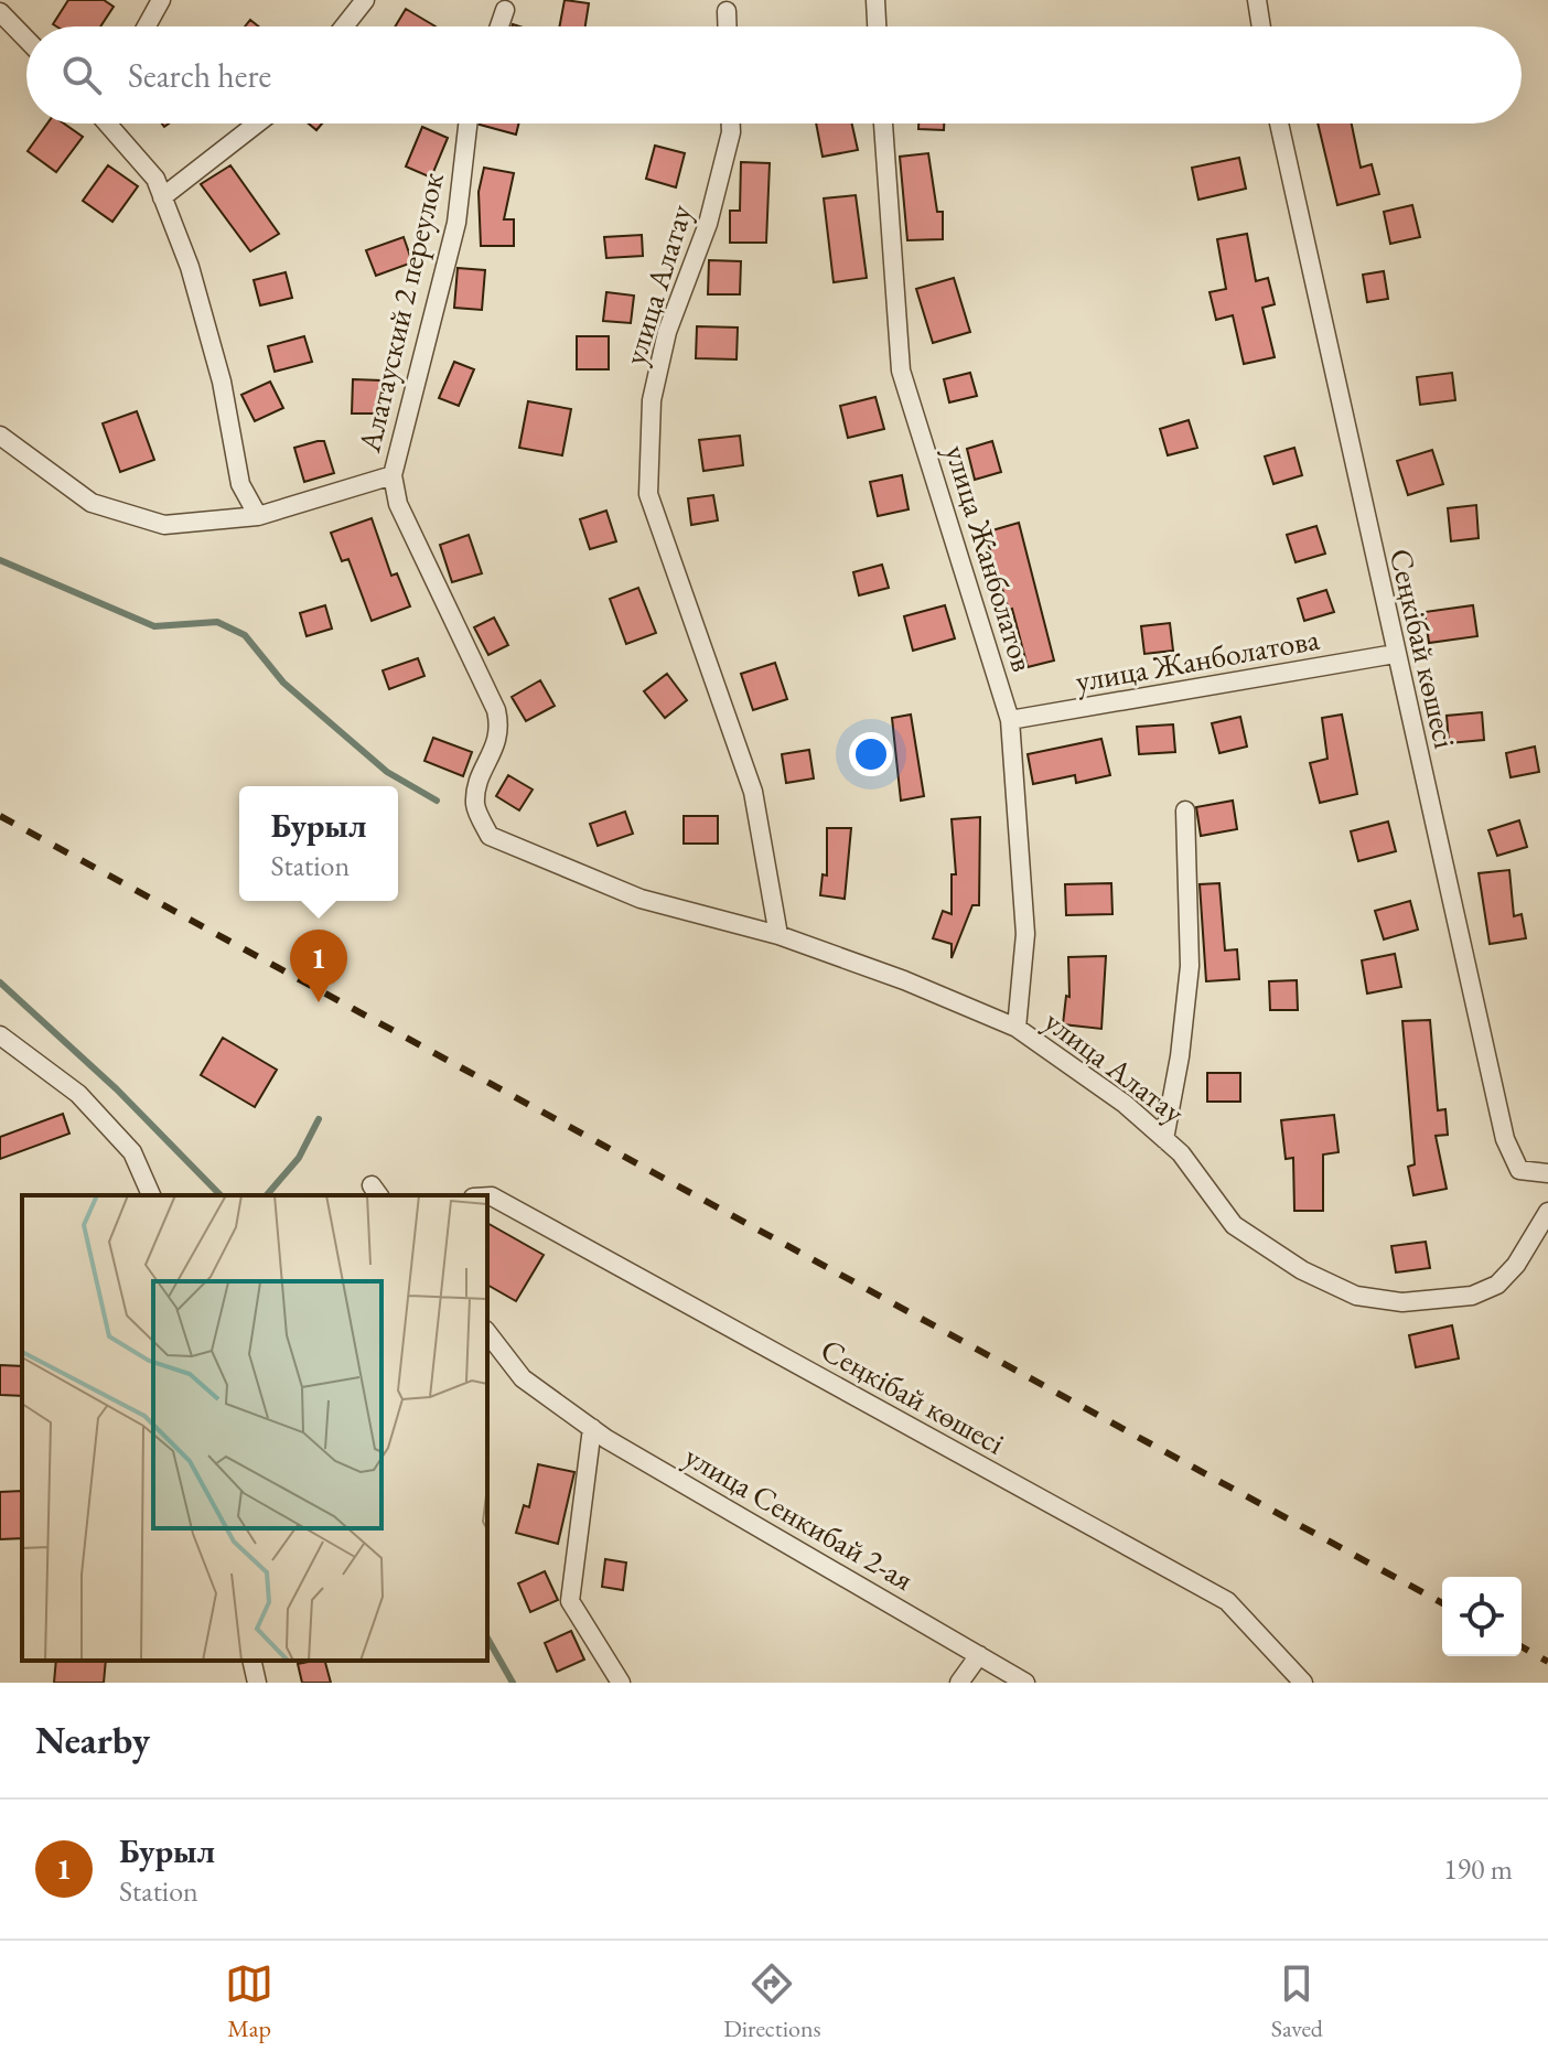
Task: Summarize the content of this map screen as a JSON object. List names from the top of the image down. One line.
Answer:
{"streets":{"street":["улица Алатау","Алатауский 2 переулок","улица Жанболатов","Сеңкібай көшесі","улица Жанболатова","улица Сенкибай 2-ая"]},"crossings":[["улица Алатау","Алатауский 2 переулок"],["улица Алатау","улица Жанболатов"],["улица Жанболатов","улица Жанболатова"],["Сеңкібай көшесі","улица Жанболатова"]],"page":{"search":"Search here","popup":["Бурыл","Station"],"pins":"1","heading":"Nearby","list":[{"mark":"1","name":"Бурыл","note":"Station","value":"190 m"}],"nav":["Map","Directions","Saved"]}}
